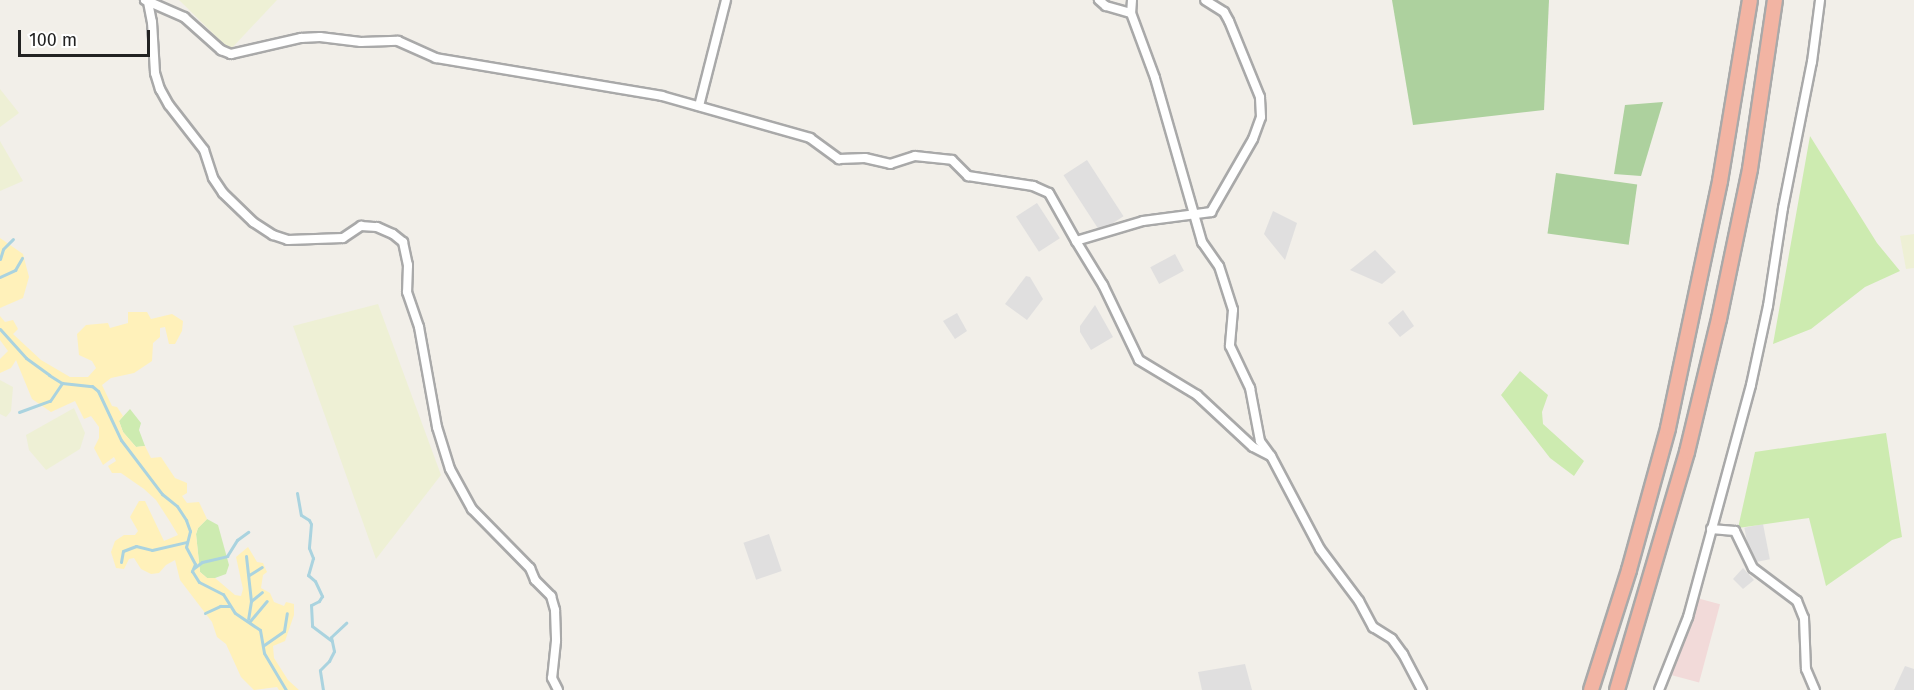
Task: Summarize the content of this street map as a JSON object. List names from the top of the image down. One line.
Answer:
{"scale_bar":"100 m"}
